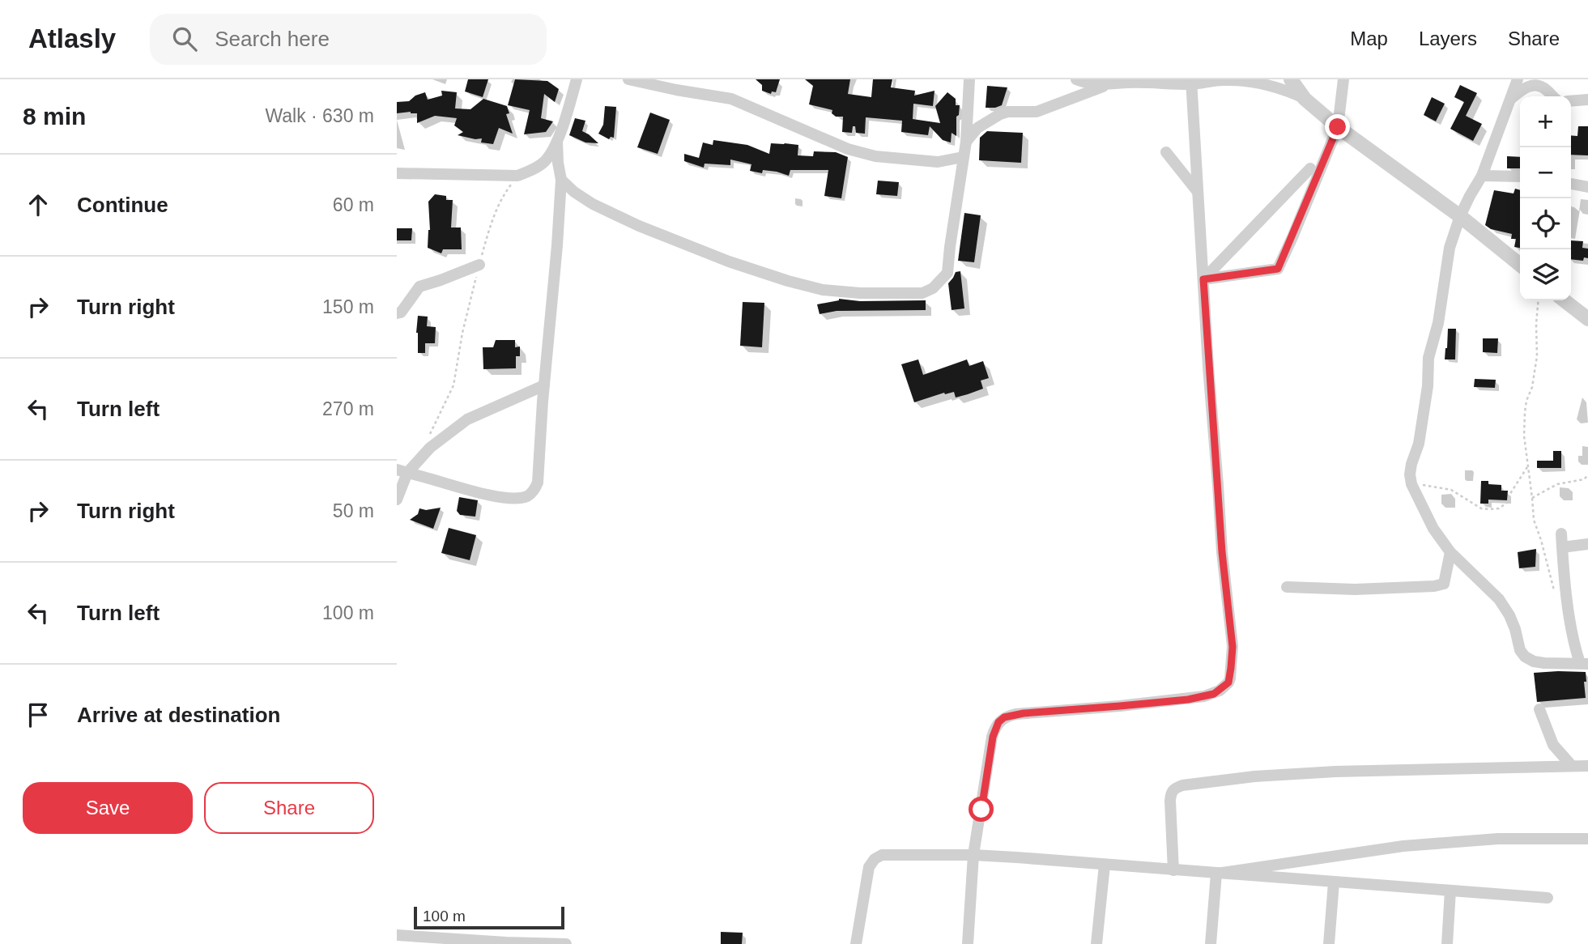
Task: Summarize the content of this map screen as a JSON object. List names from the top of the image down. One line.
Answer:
{"scale_bar":"100 m","page":{"header":"Atlasly","search":"Search here","nav":["Map","Layers","Share"],"heading":["8 min","Walk · 630 m"],"map_buttons":["+","−"],"list":[["Continue","60 m"],["Turn right","150 m"],["Turn left","270 m"],["Turn right","50 m"],["Turn left","100 m"],"Arrive at destination"],"buttons":["Save","Share"],"scale":"100 m"}}
